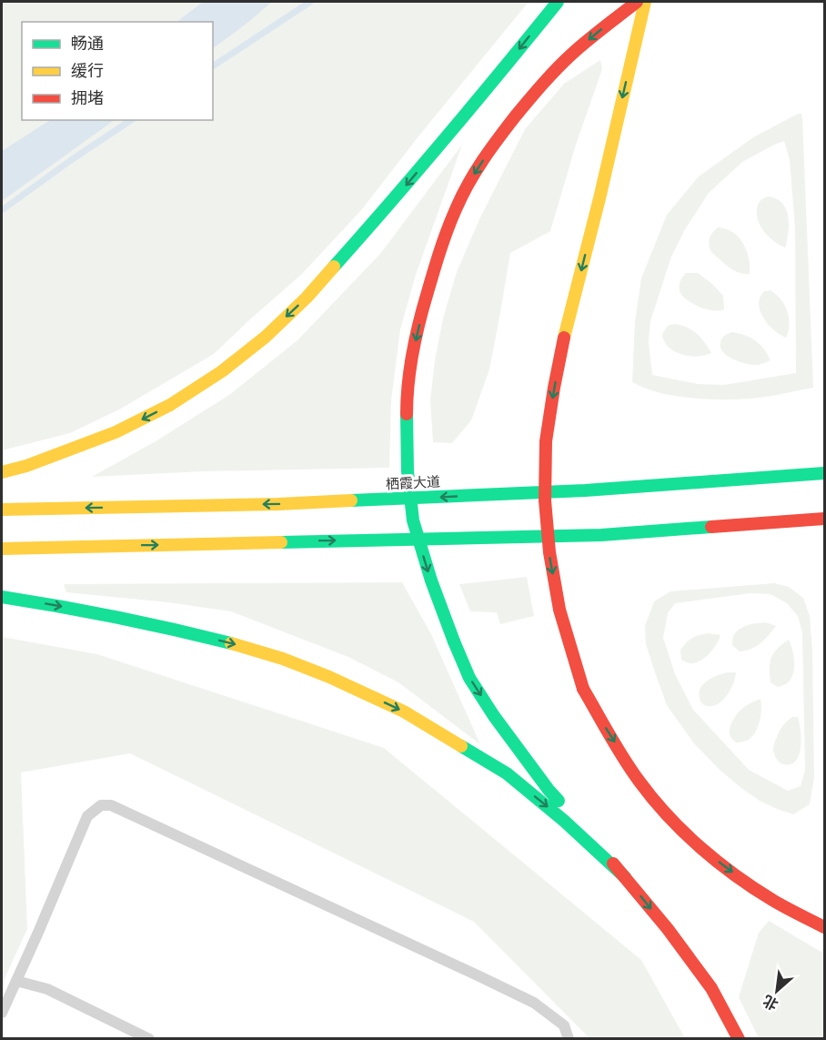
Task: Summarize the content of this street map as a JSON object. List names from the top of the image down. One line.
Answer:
{"streets":{"highway":["栖霞大道"]},"legend":["畅通","缓行","拥堵"],"north":"bottom left"}
